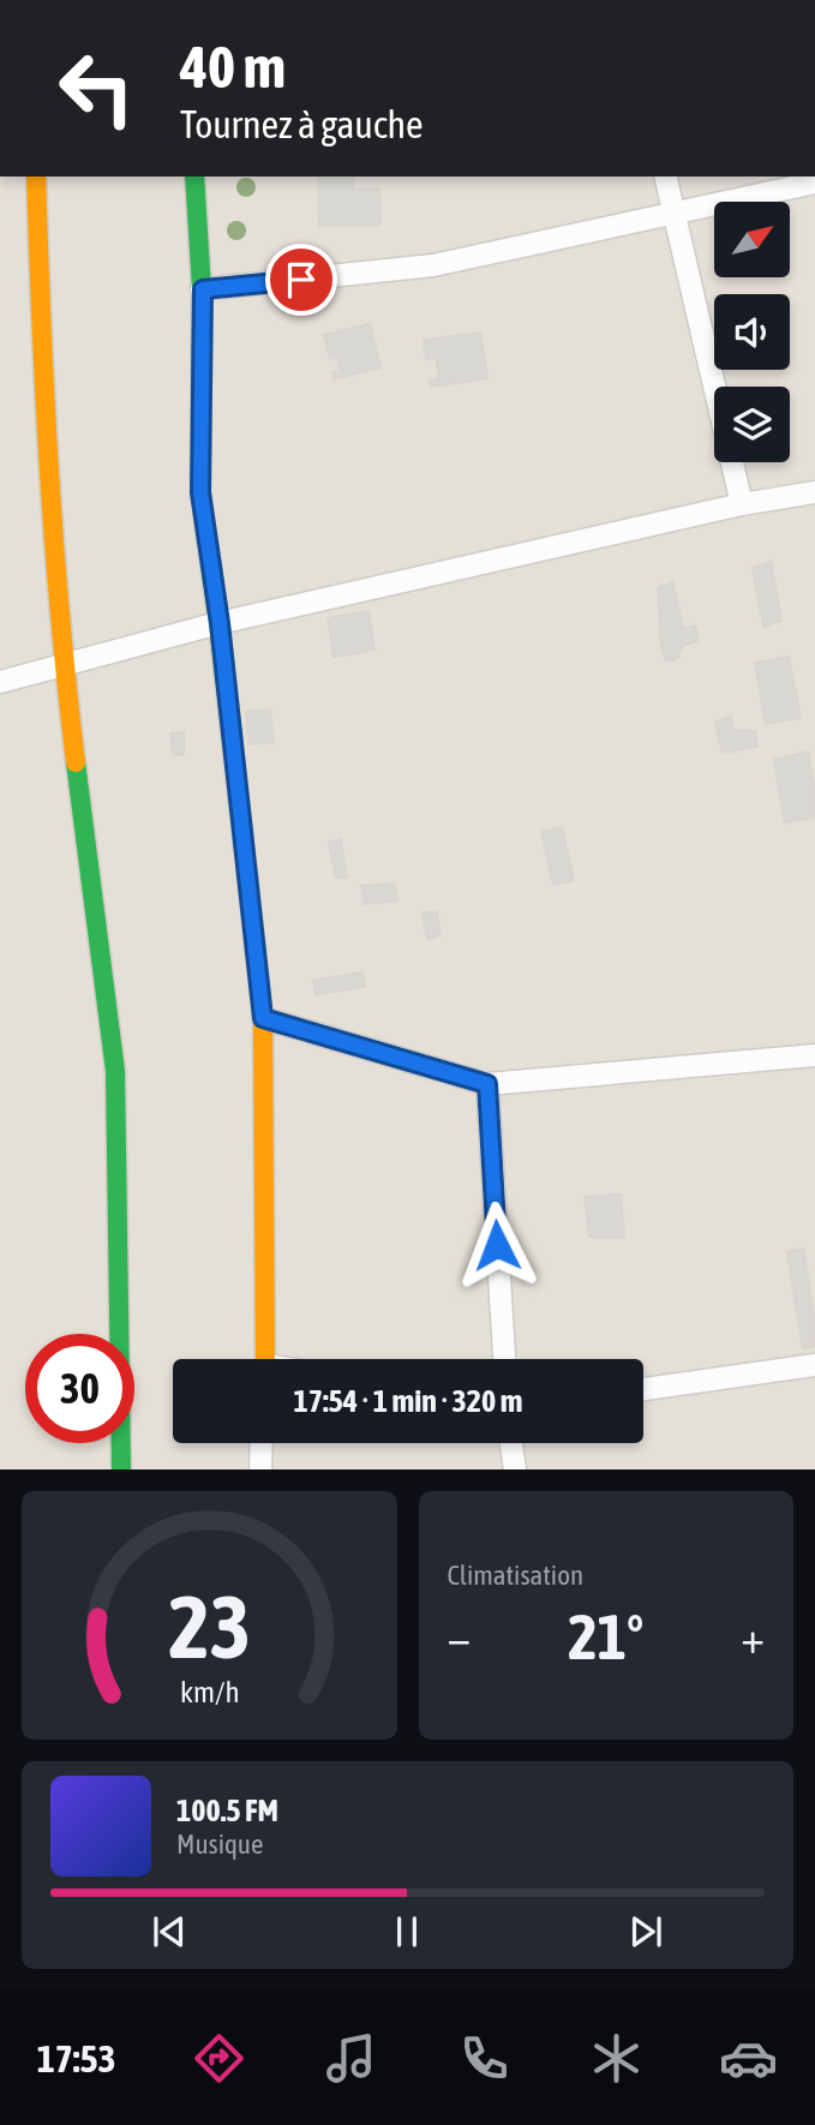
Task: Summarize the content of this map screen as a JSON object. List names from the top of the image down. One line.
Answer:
{"north":"top right","page":{"turn":["40 m","Tournez à gauche"],"limit":"30","trip":"17:54 · 1 min · 320 m","tile":"Climatisation","heat":["−","21°","+"],"song":["100.5 FM","Musique"],"tabs":"17:53","gauge":["23","km/h"]}}
